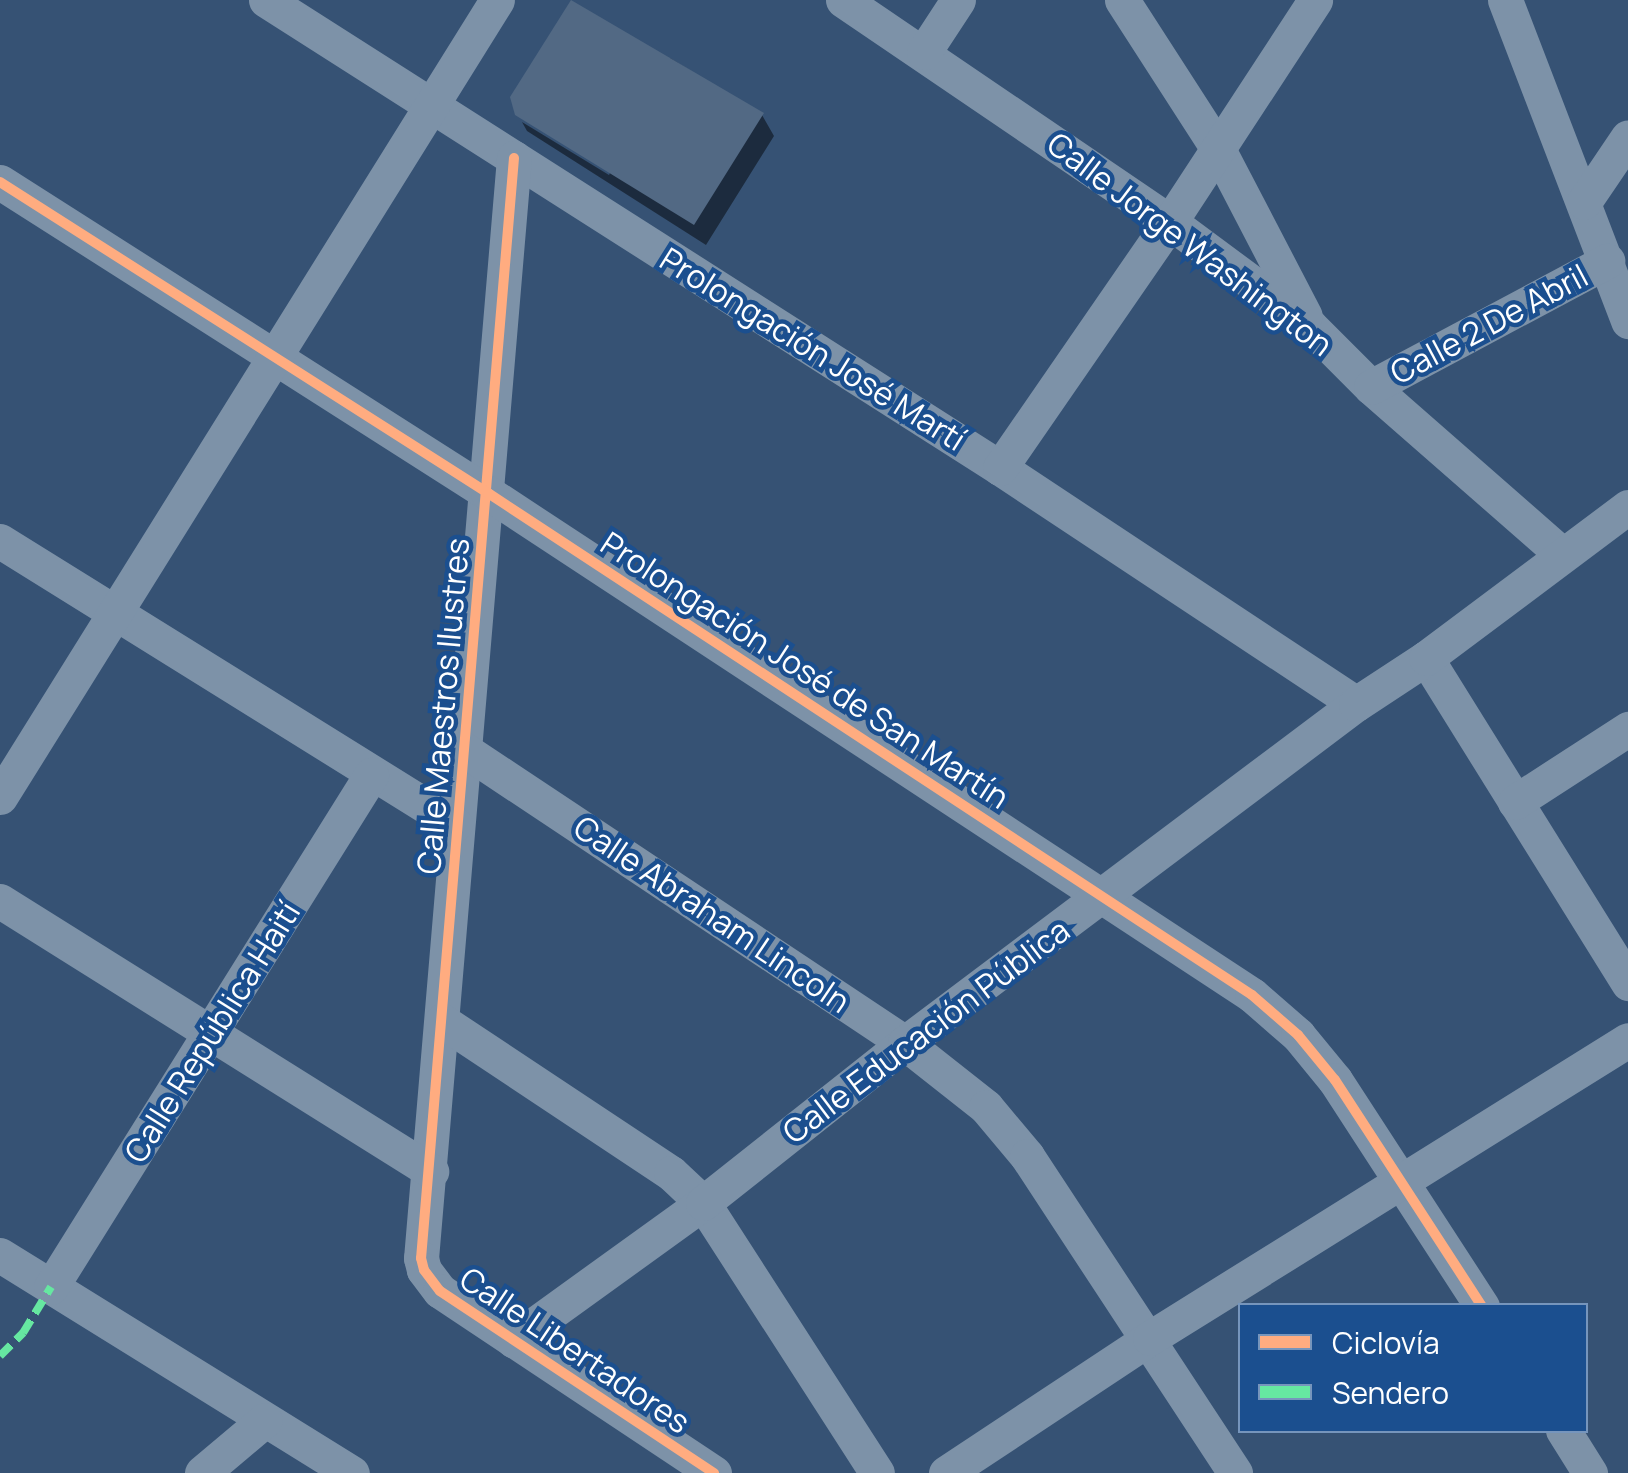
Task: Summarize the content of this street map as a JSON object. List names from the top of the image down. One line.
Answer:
{"streets":{"street":["Calle Jorge Washington","Calle 2 De Abril","Prolongación José Martí","Prolongación José de San Martín","Calle Maestros Ilustres","Calle Abraham Lincoln","Calle Educación Pública","Calle República Haití","Calle Libertadores"]},"crossings":[["Calle Jorge Washington","Calle 2 De Abril"],["Calle Jorge Washington","Calle Educación Pública"],["Prolongación José Martí","Calle Maestros Ilustres"],["Prolongación José Martí","Calle Educación Pública"],["Prolongación José de San Martín","Calle Maestros Ilustres"],["Prolongación José de San Martín","Calle Educación Pública"],["Calle Maestros Ilustres","Calle Abraham Lincoln"],["Calle Maestros Ilustres","Calle Libertadores"],["Calle Abraham Lincoln","Calle Educación Pública"],["Calle Educación Pública","Calle Libertadores"]],"legend":["Ciclovía","Sendero"]}
